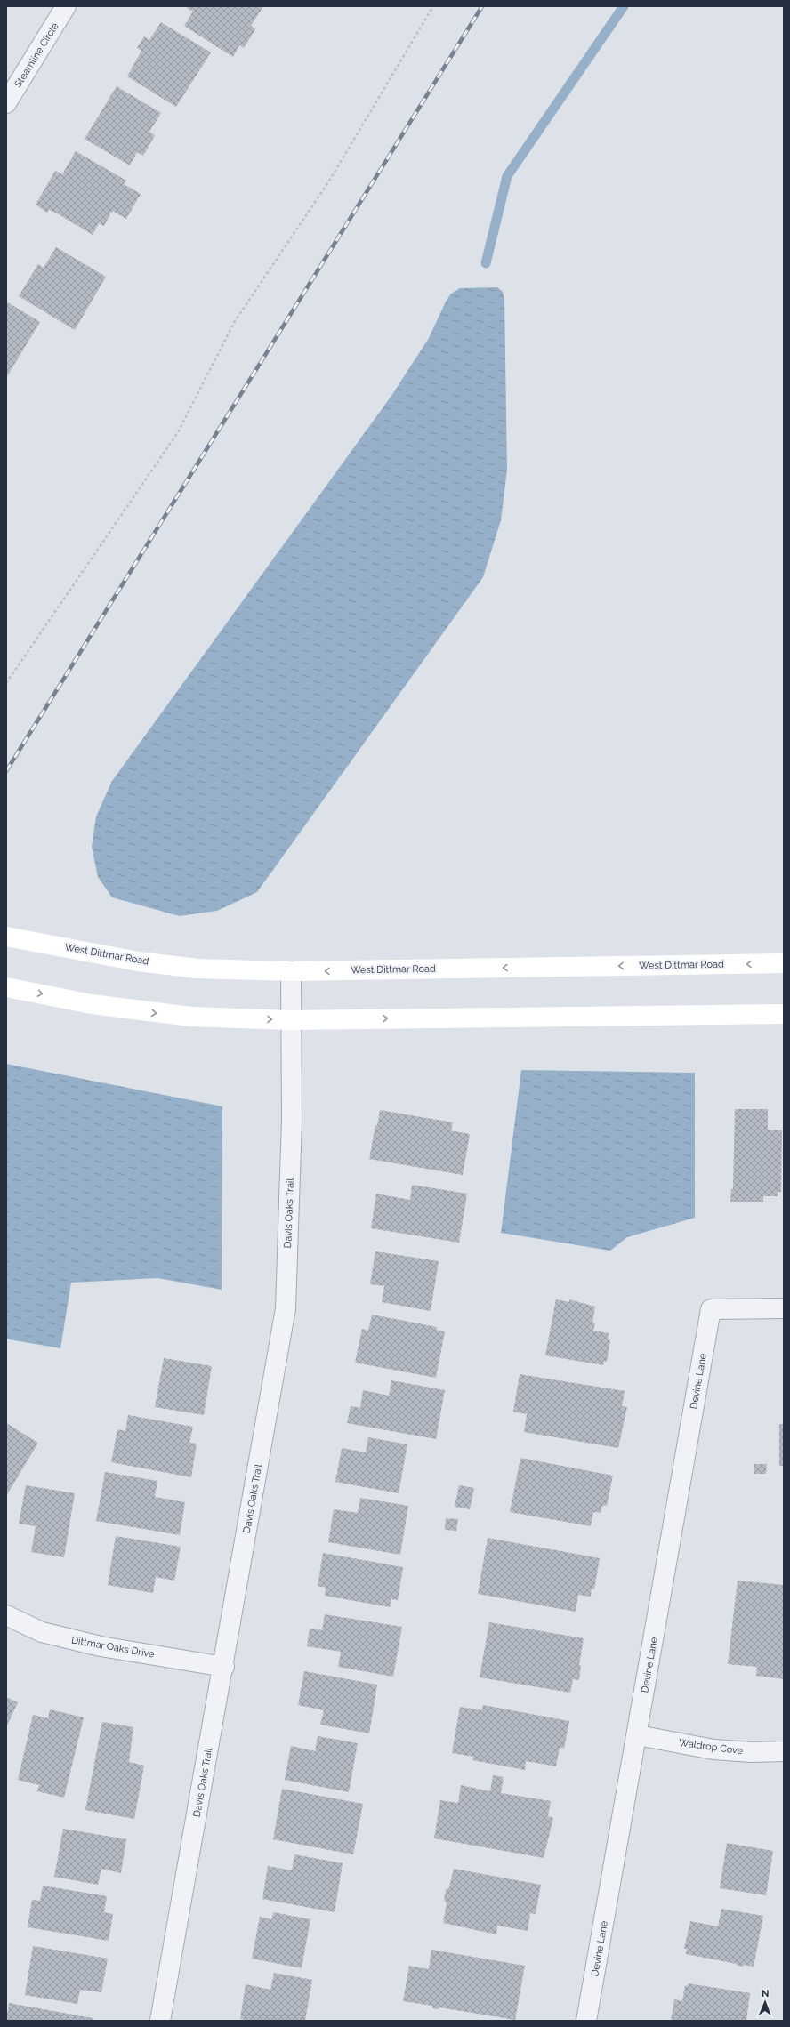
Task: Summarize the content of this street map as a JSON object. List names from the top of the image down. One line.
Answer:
{"streets":{"street":["Steamline Circle","West Dittmar Road","Davis Oaks Trail","Devine Lane","Dittmar Oaks Drive","Waldrop Cove"]},"crossings":[["West Dittmar Road","Davis Oaks Trail"],["Davis Oaks Trail","Dittmar Oaks Drive"],["Devine Lane","Waldrop Cove"]],"north":"top"}
